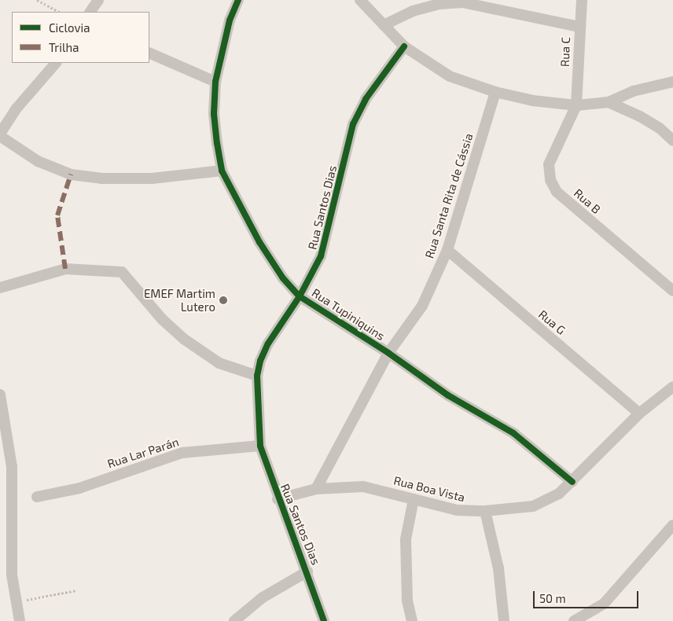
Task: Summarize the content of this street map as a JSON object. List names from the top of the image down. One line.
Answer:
{"streets":{"street":["Rua C","Rua Santa Rita de Cássia","Rua B","Rua Santos Dias","Rua Tupiniquins","Rua G","Rua Lar Parán","Rua Boa Vista"]},"crossings":[["Rua C","Rua B"],["Rua Santa Rita de Cássia","Rua Tupiniquins"],["Rua Santa Rita de Cássia","Rua G"],["Rua Santa Rita de Cássia","Rua Boa Vista"],["Rua Santos Dias","Rua Tupiniquins"],["Rua Santos Dias","Rua Lar Parán"],["Rua Santos Dias","Rua Boa Vista"],["Rua Tupiniquins","Rua Boa Vista"],["Rua G","Rua Boa Vista"]],"places":["EMEF Martim Lutero"],"legend":["Ciclovia","Trilha"],"scale_bar":"50 m"}
